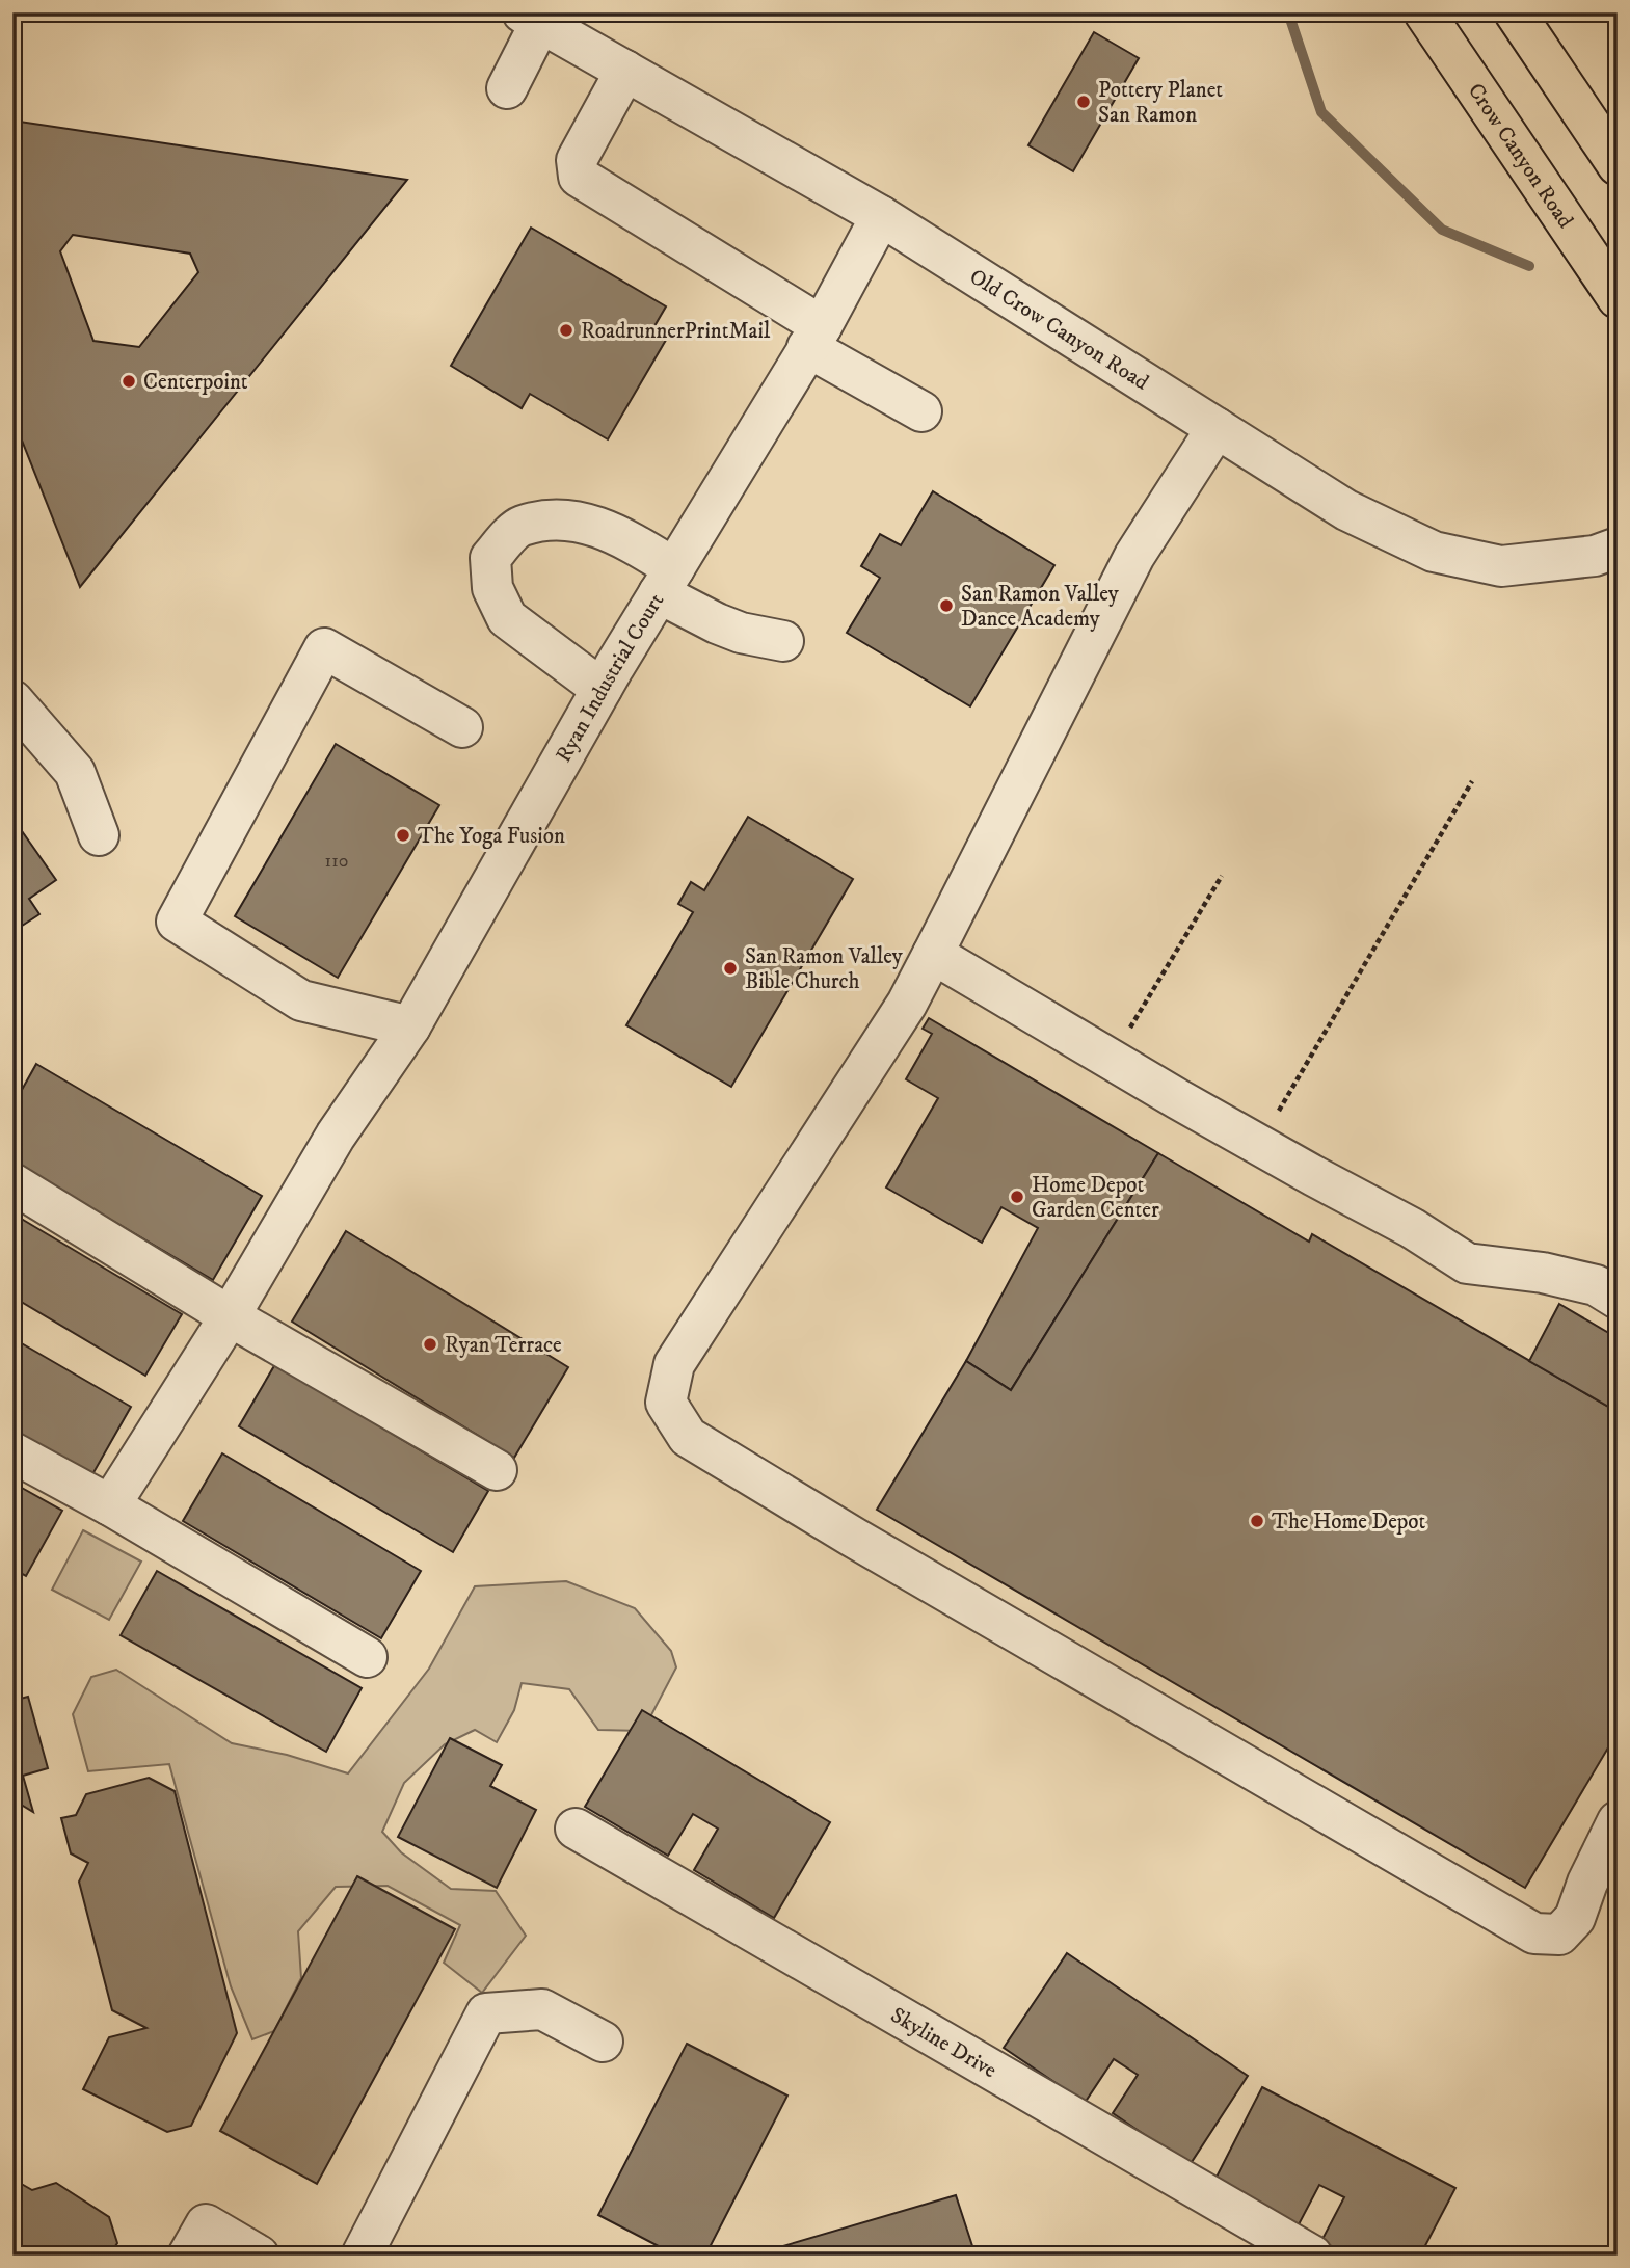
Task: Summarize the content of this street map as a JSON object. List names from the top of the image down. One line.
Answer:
{"streets":{"main road":["Crow Canyon Road"],"street":["Old Crow Canyon Road","Ryan Industrial Court","Skyline Drive"]},"crossings":[["Old Crow Canyon Road","Ryan Industrial Court"]],"places":["Pottery Planet San Ramon","RoadrunnerPrintMail","Centerpoint","San Ramon Valley Dance Academy","The Yoga Fusion","San Ramon Valley Bible Church","Home Depot Garden Center","Ryan Terrace","The Home Depot"],"house_numbers":["110"]}
